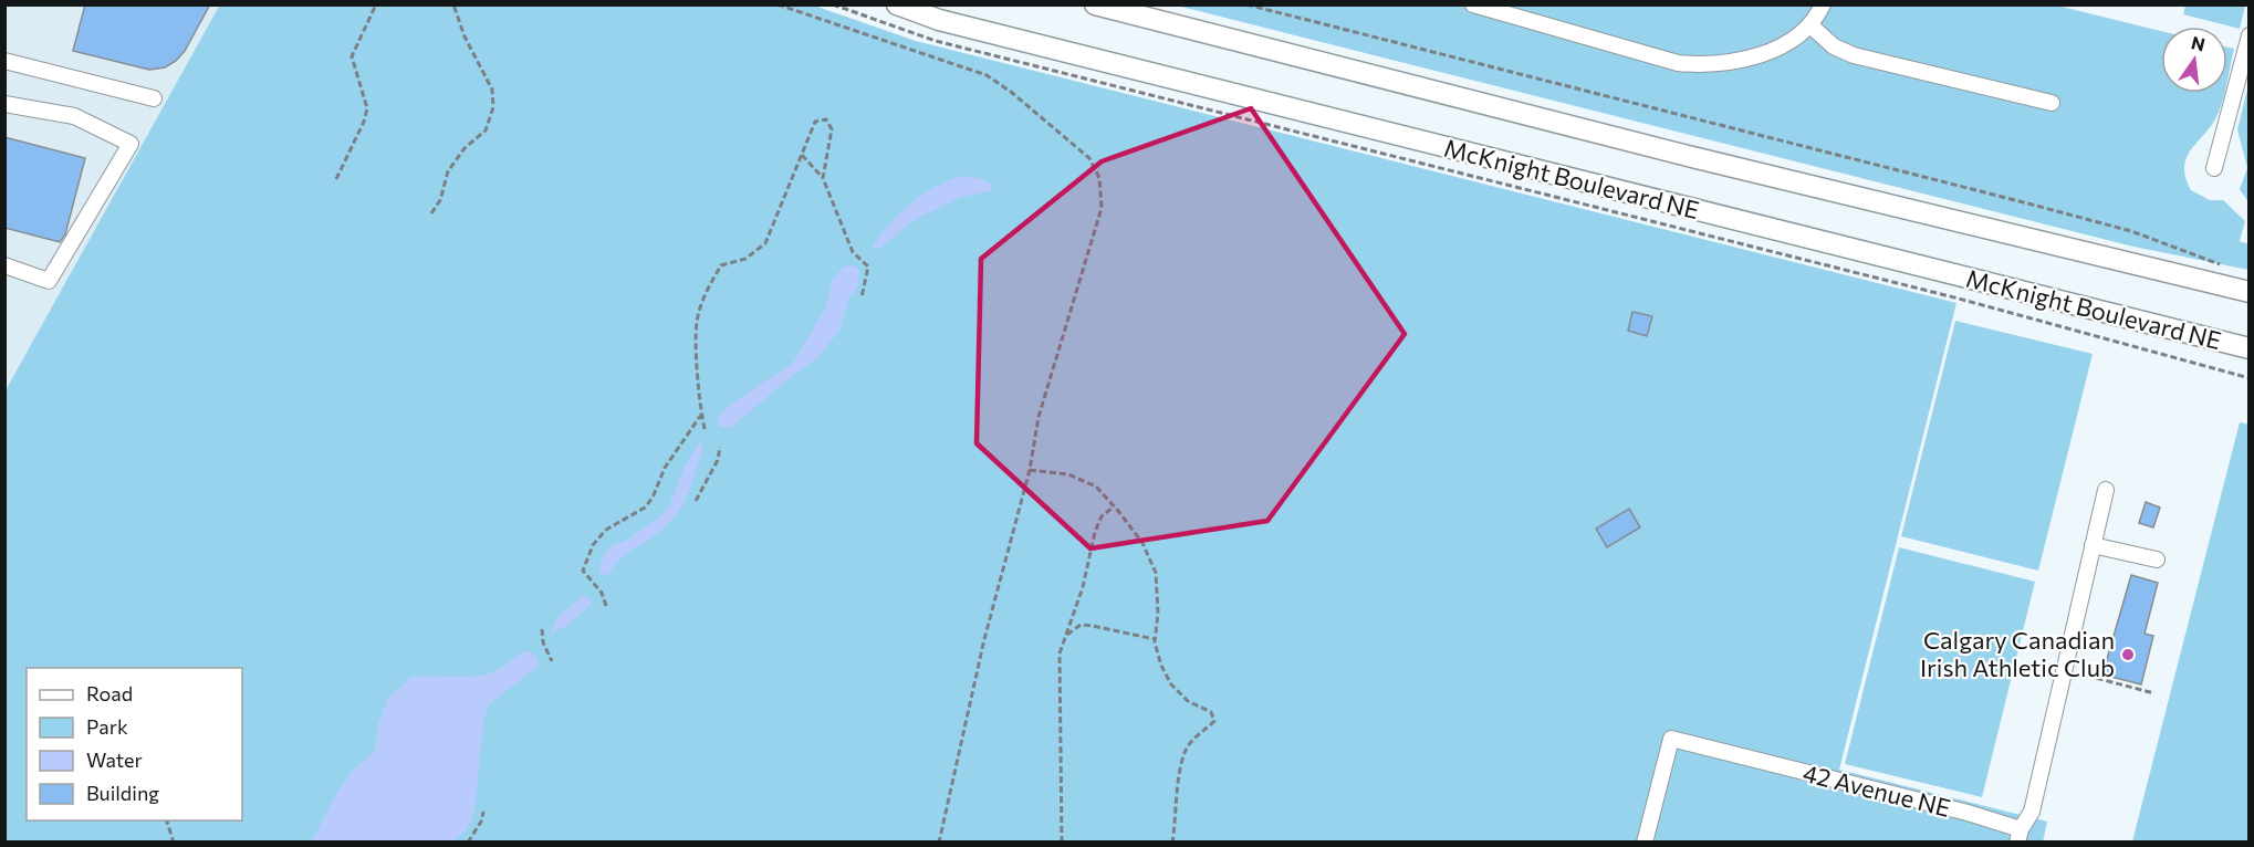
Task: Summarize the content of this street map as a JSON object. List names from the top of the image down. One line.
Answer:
{"streets":{"main road":["McKnight Boulevard NE"],"street":["42 Avenue NE"]},"places":["Calgary Canadian Irish Athletic Club"],"legend":["Road","Park","Water","Building"],"north":"top"}
